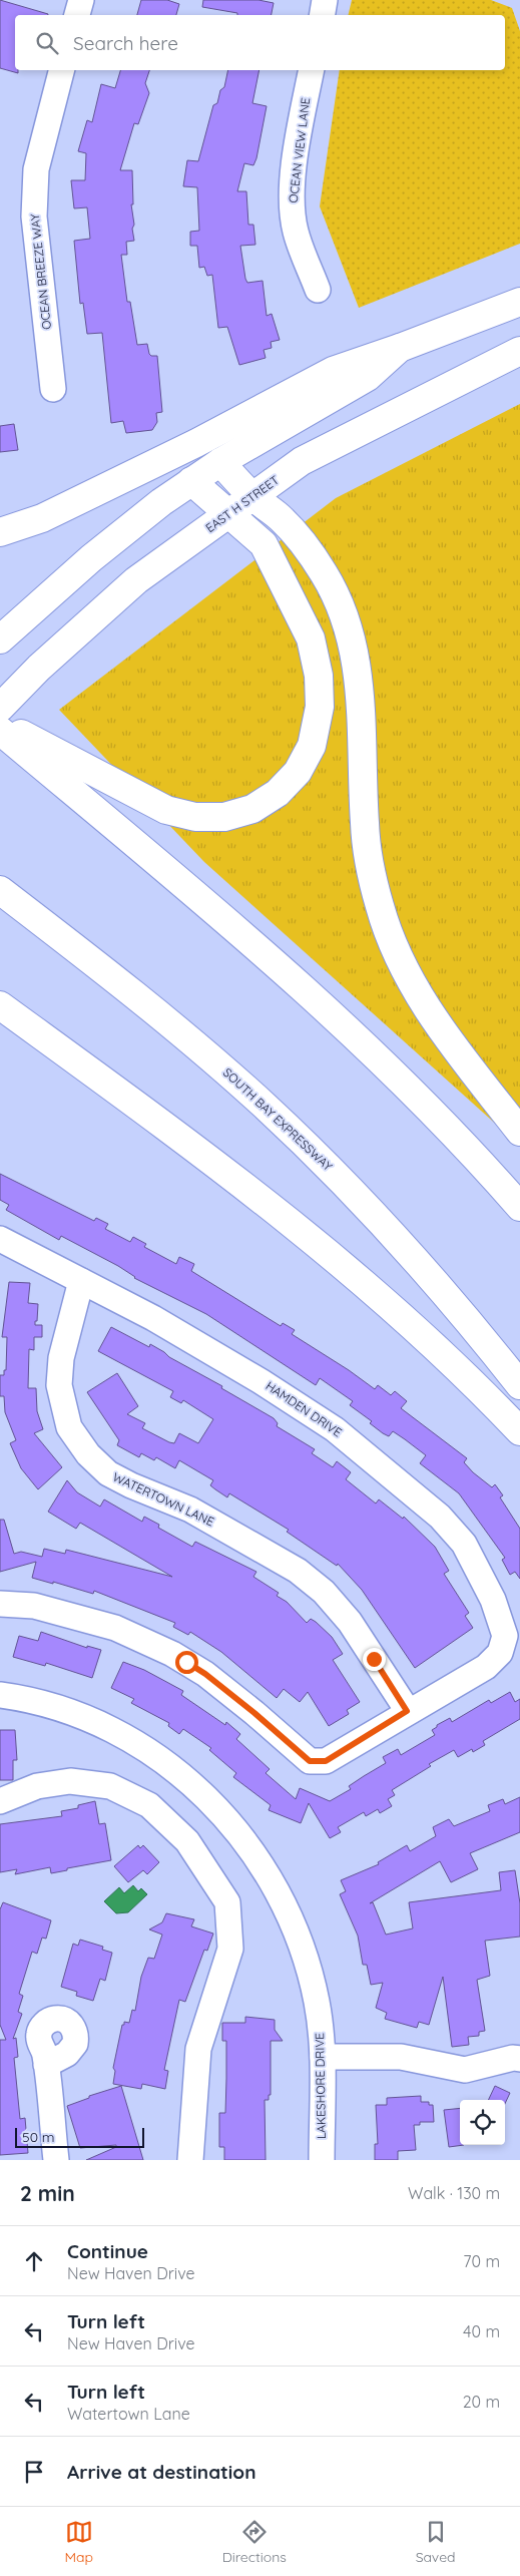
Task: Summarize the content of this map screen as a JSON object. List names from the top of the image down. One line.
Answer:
{"streets":{"main road":["EAST H STREET","SOUTH BAY EXPRESSWAY"],"street":["OCEAN VIEW LANE","OCEAN BREEZE WAY","HAMDEN DRIVE","WATERTOWN LANE","LAKESHORE DRIVE"]},"crossings":[["HAMDEN DRIVE","WATERTOWN LANE"]],"scale_bar":"50 m","page":{"search":"Search here","scale":"50 m","heading":["2 min","Walk · 130 m"],"list":[["Continue","New Haven Drive","70 m"],["Turn left","New Haven Drive","40 m"],["Turn left","Watertown Lane","20 m"],"Arrive at destination"],"nav":["Map","Directions","Saved"]}}
